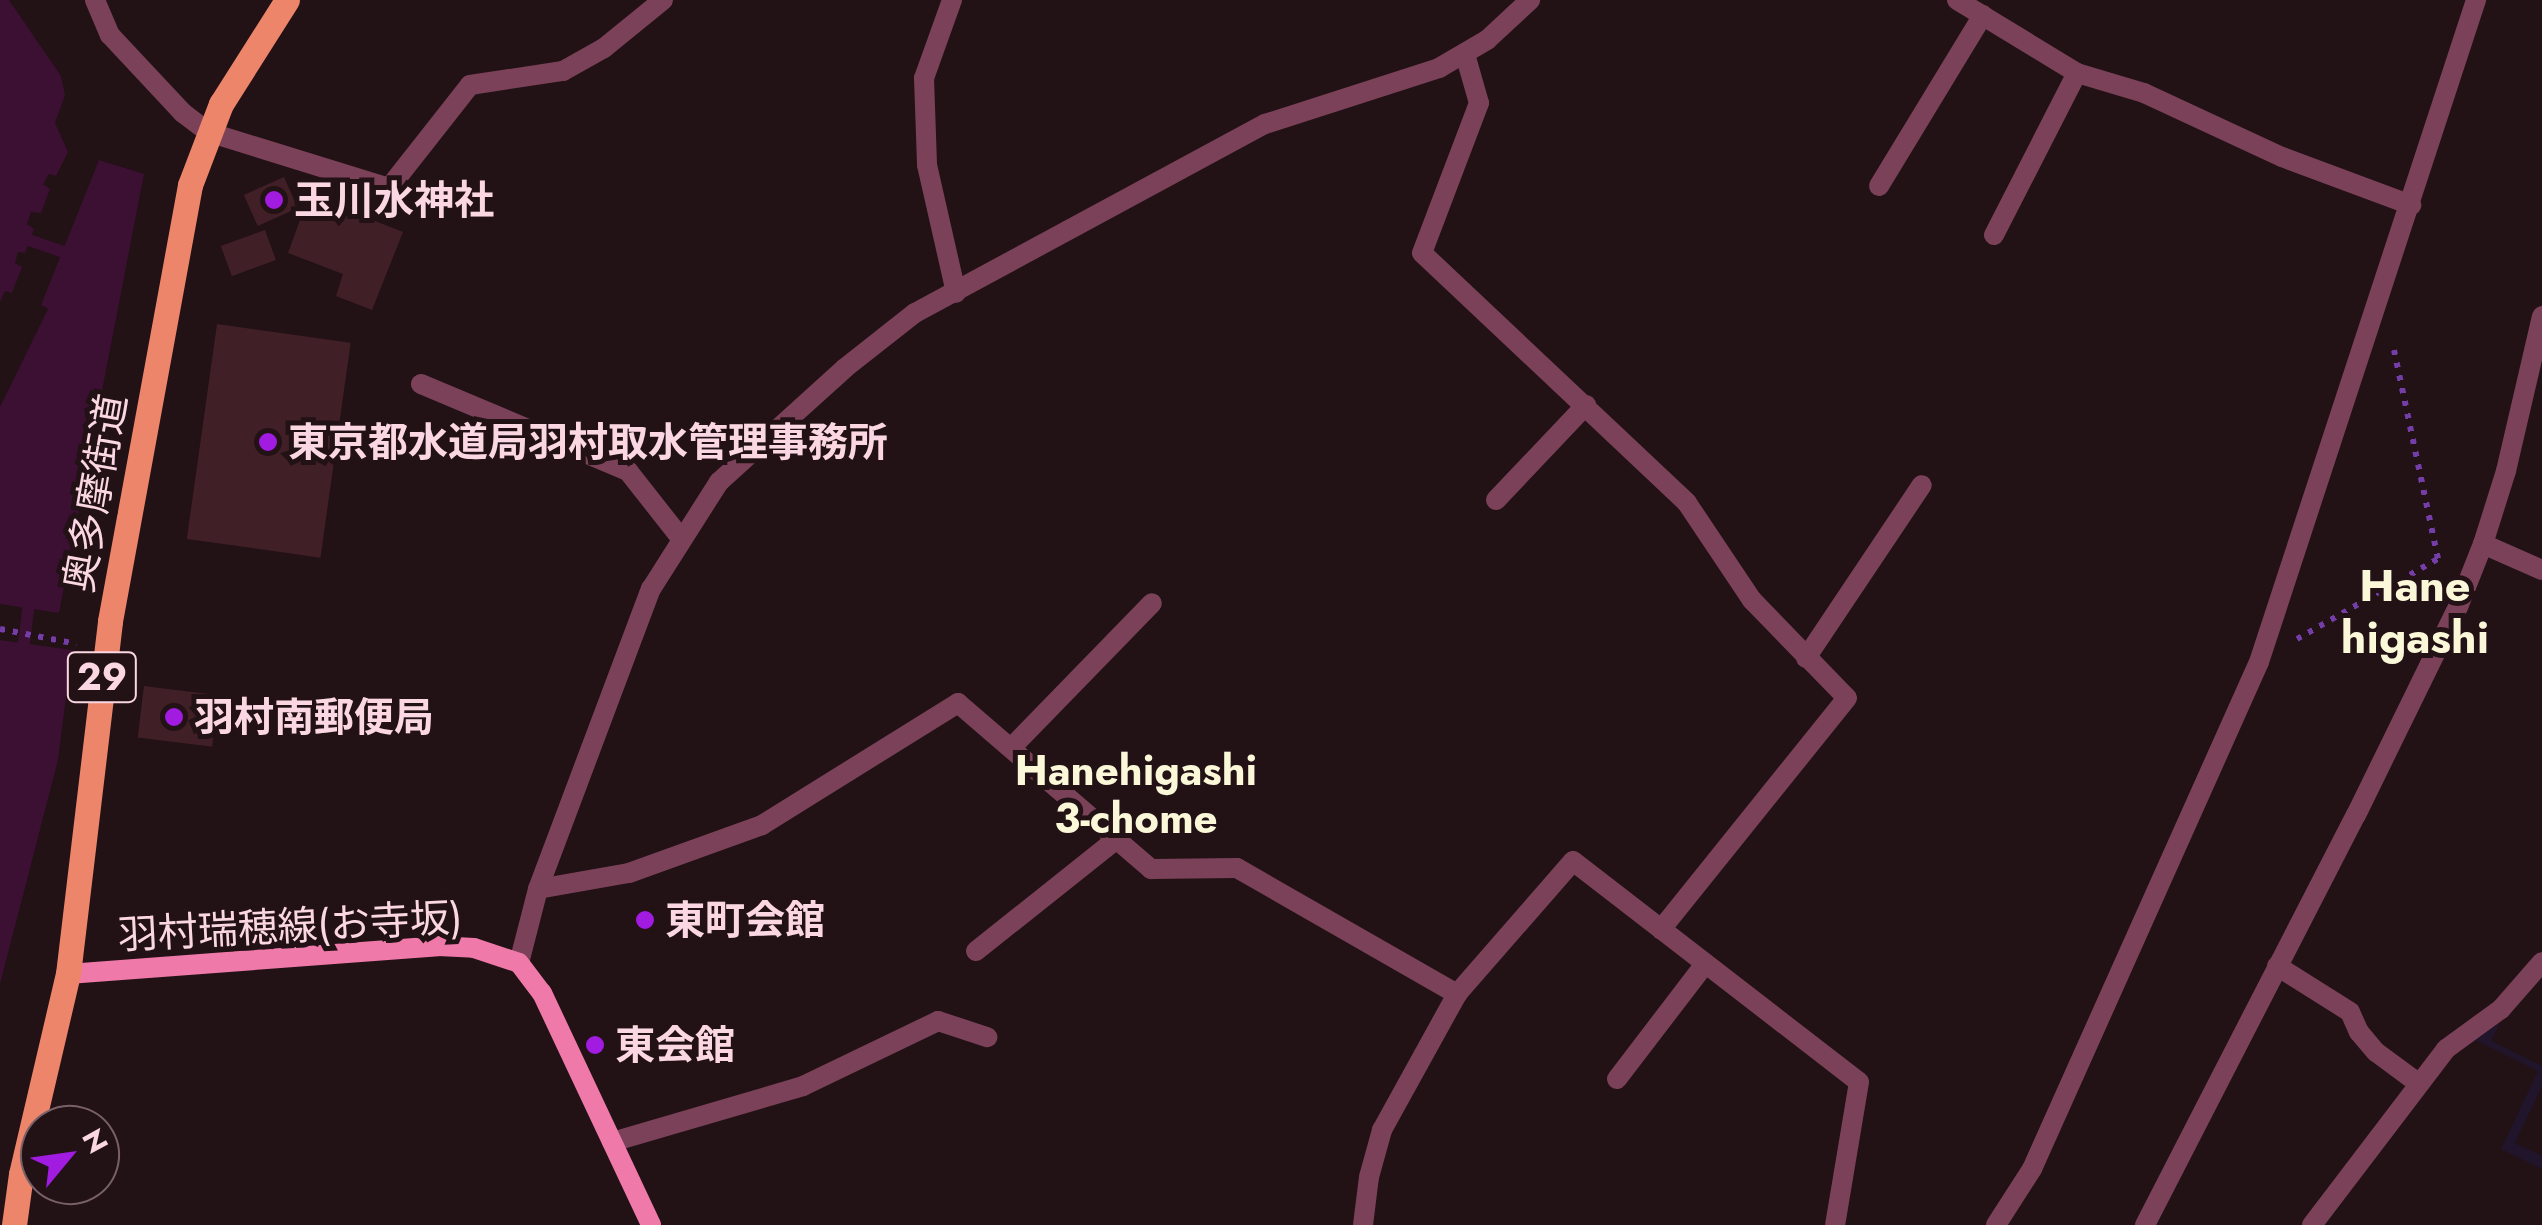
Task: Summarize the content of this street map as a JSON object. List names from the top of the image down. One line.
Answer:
{"streets":{"main road":["奥多摩街道","29","羽村瑞穂線(お寺坂)"]},"crossings":[["奥多摩街道","29"],["奥多摩街道","羽村瑞穂線(お寺坂)"]],"districts":["Hane higashi","Hanehigashi 3-chome"],"places":["玉川水神社","東京都水道局羽村取水管理事務所","羽村南郵便局","東町会館","東会館"],"north":"top right"}
